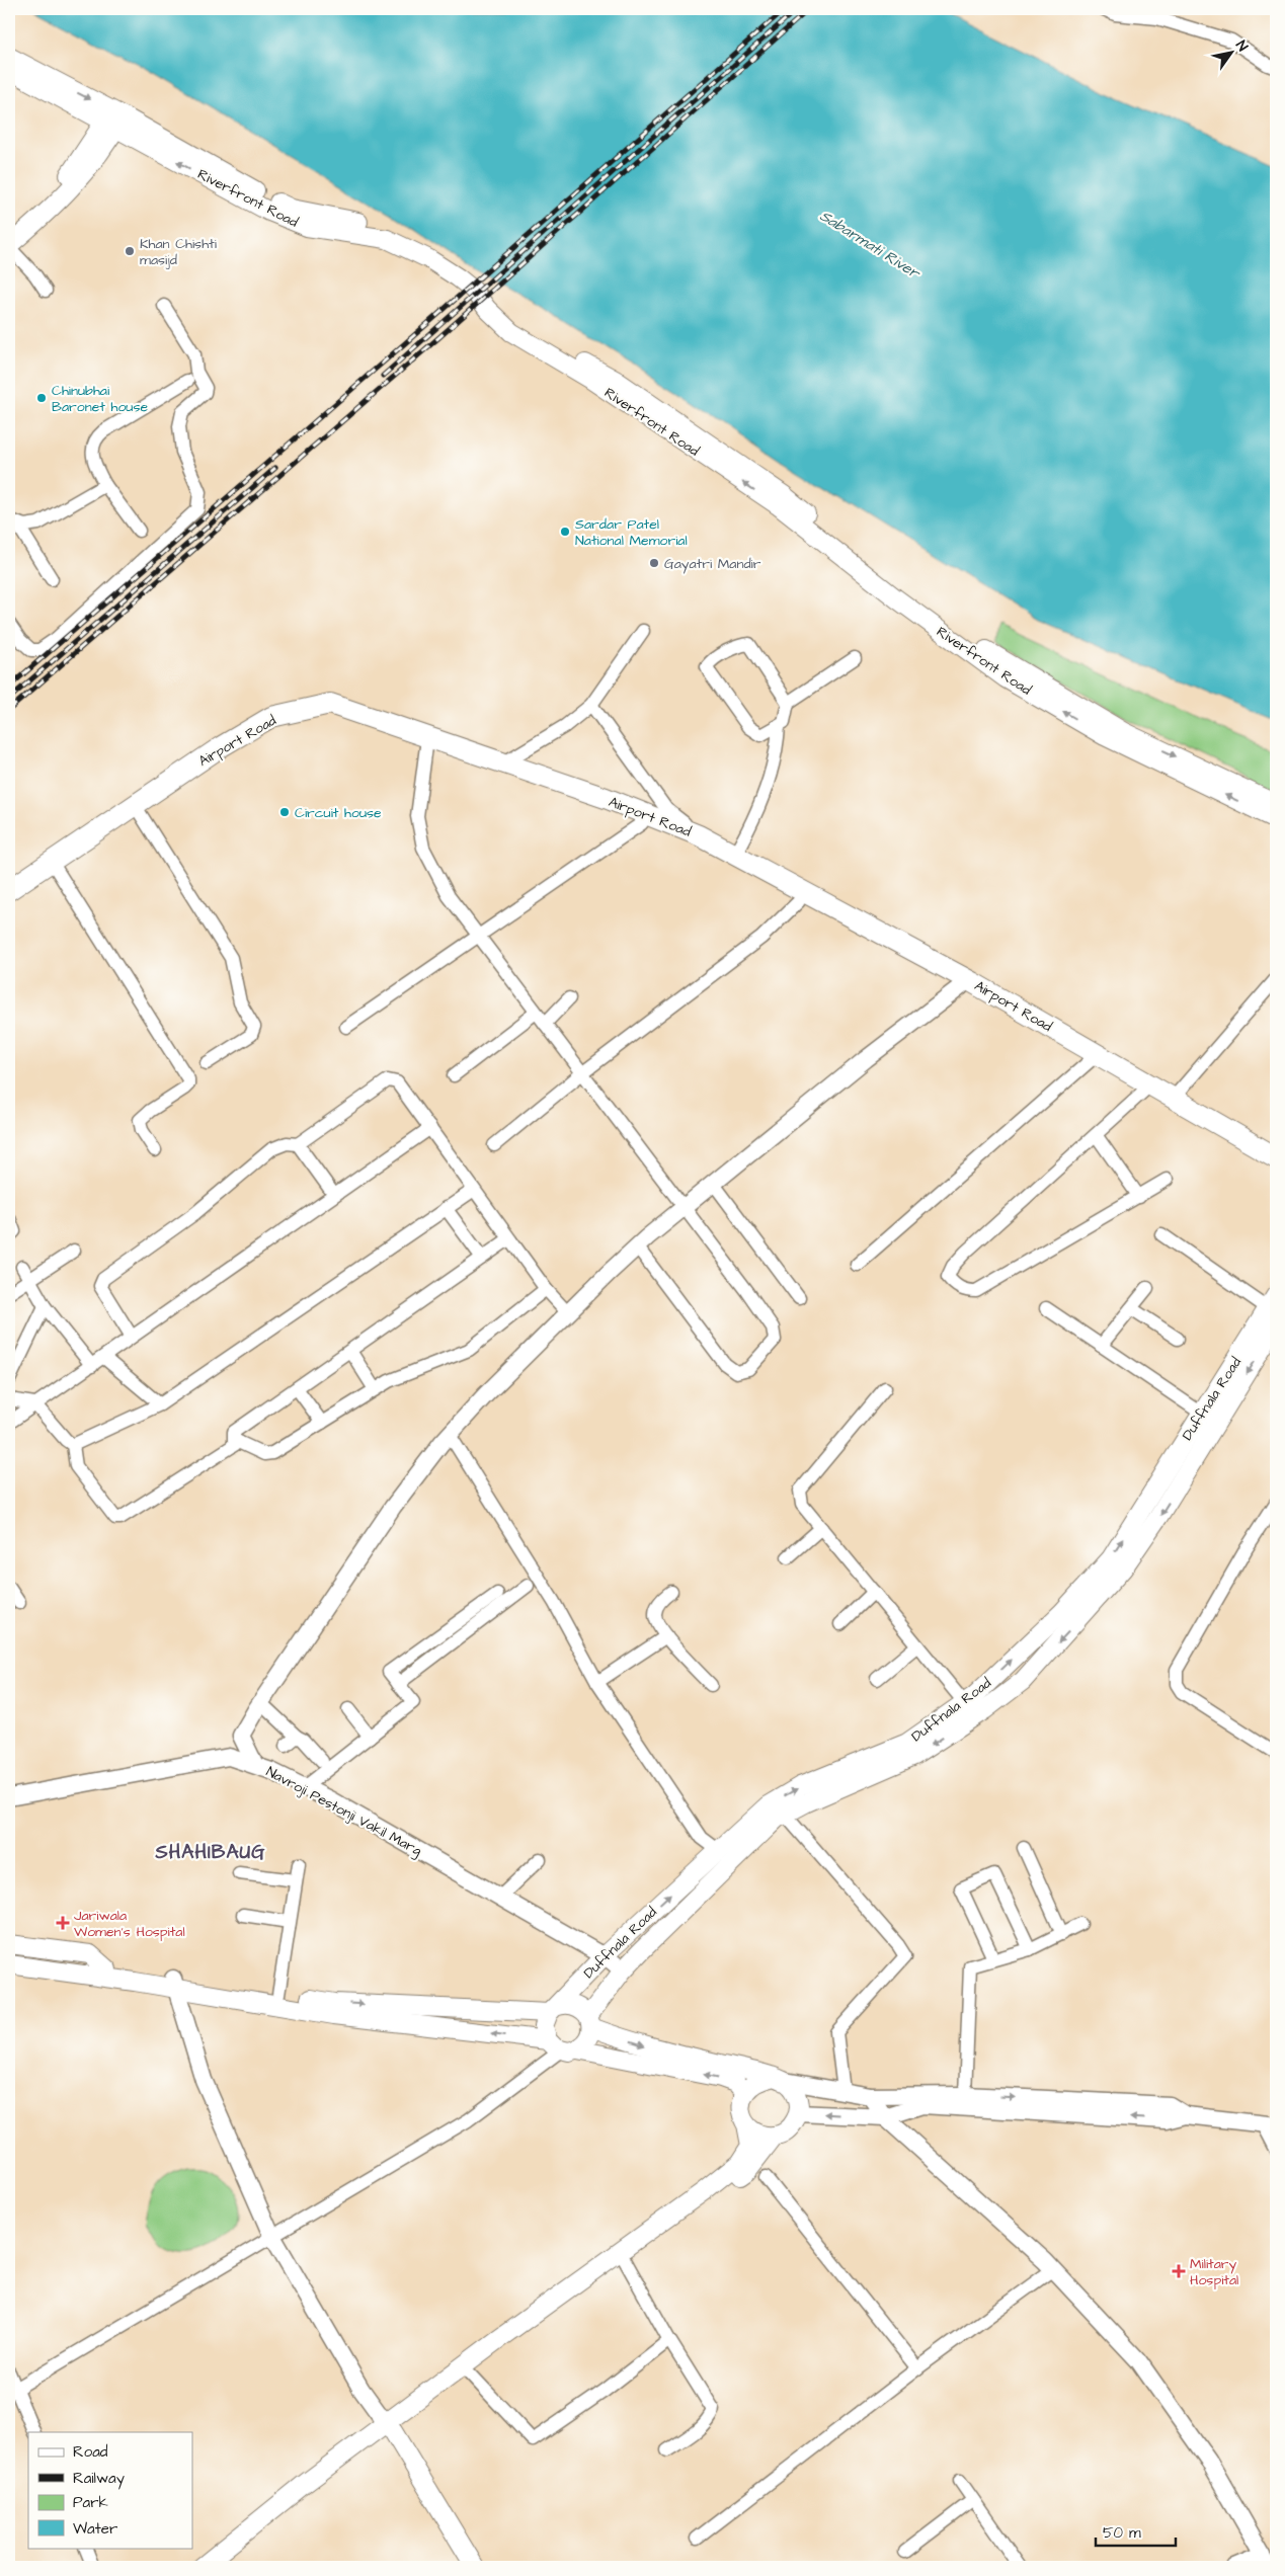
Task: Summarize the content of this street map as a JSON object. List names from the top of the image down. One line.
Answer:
{"streets":{"main road":["Riverfront Road","Airport Road","Duffnala Road"],"street":["Navroji Pestonji Vakil Marg"]},"crossings":[["Duffnala Road","Navroji Pestonji Vakil Marg"]],"districts":["SHAHIBAUG"],"water":["Sabarmati River"],"places":{"other":["Khan Chishti masijd","Chinubhai Baronet house","Sardar Patel National Memorial","Gayatri Mandir","Circuit house"],"health":["Jariwala Women's Hospital","Military Hospital"]},"legend":["Road","Railway","Park","Water"],"scale_bar":"50 m","north":"top right"}
